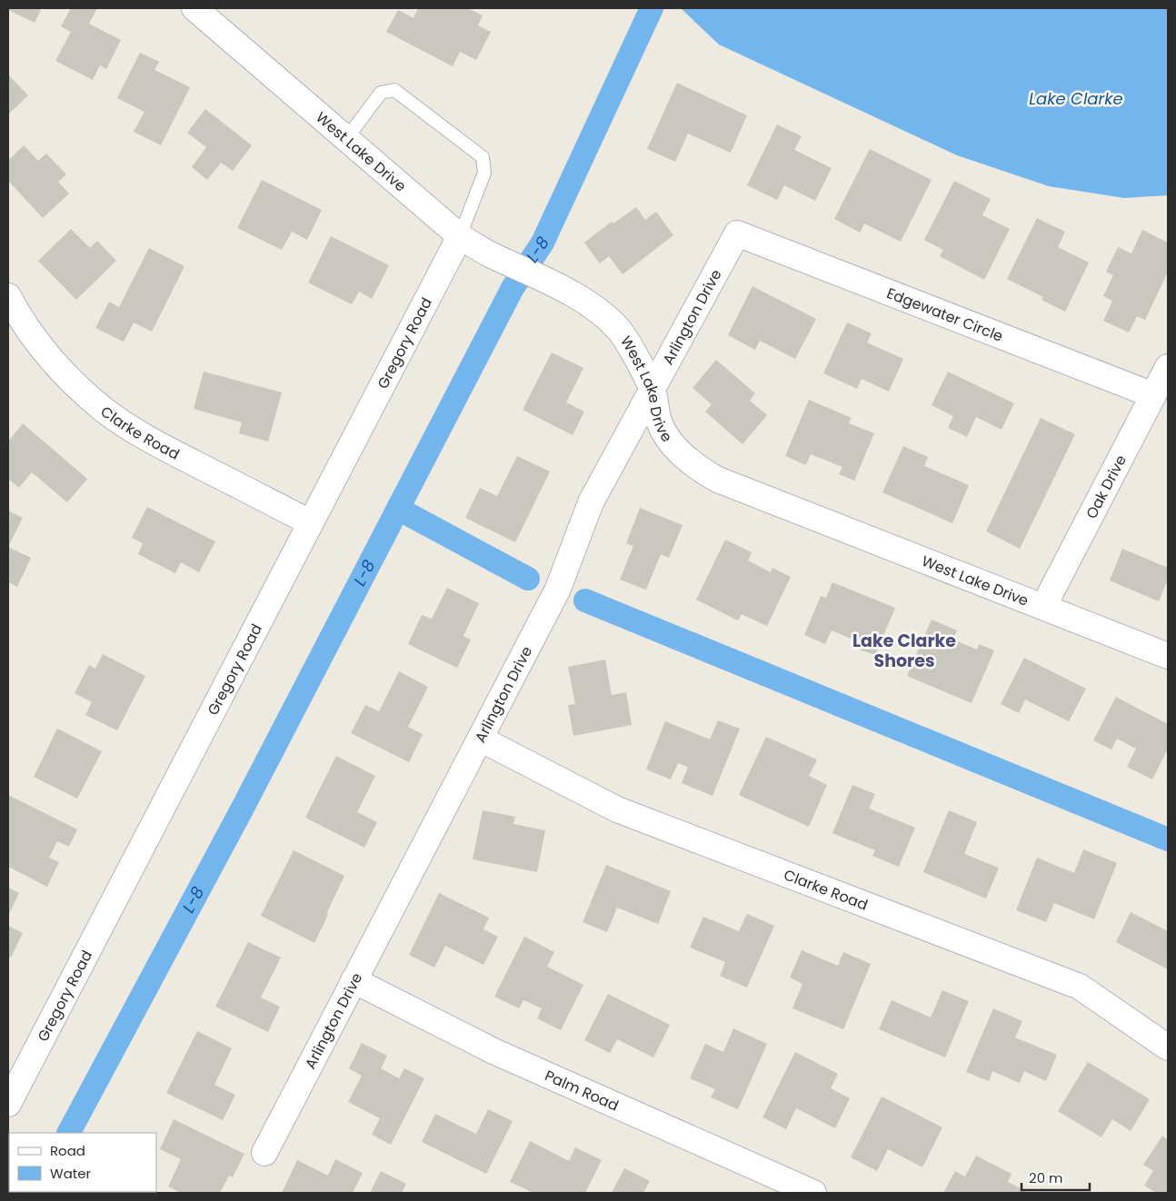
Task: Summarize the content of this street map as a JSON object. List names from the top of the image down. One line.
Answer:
{"streets":{"street":["West Lake Drive","Edgewater Circle","Arlington Drive","Gregory Road","Clarke Road","Oak Drive","Palm Road"]},"crossings":[["West Lake Drive","Arlington Drive"],["West Lake Drive","Gregory Road"],["West Lake Drive","Oak Drive"],["Edgewater Circle","Arlington Drive"],["Edgewater Circle","Oak Drive"],["Arlington Drive","Clarke Road"],["Arlington Drive","Palm Road"],["Gregory Road","Clarke Road"]],"districts":["Lake Clarke Shores"],"water":["Lake Clarke","L-8"],"legend":["Road","Water"],"scale_bar":"20 m"}
